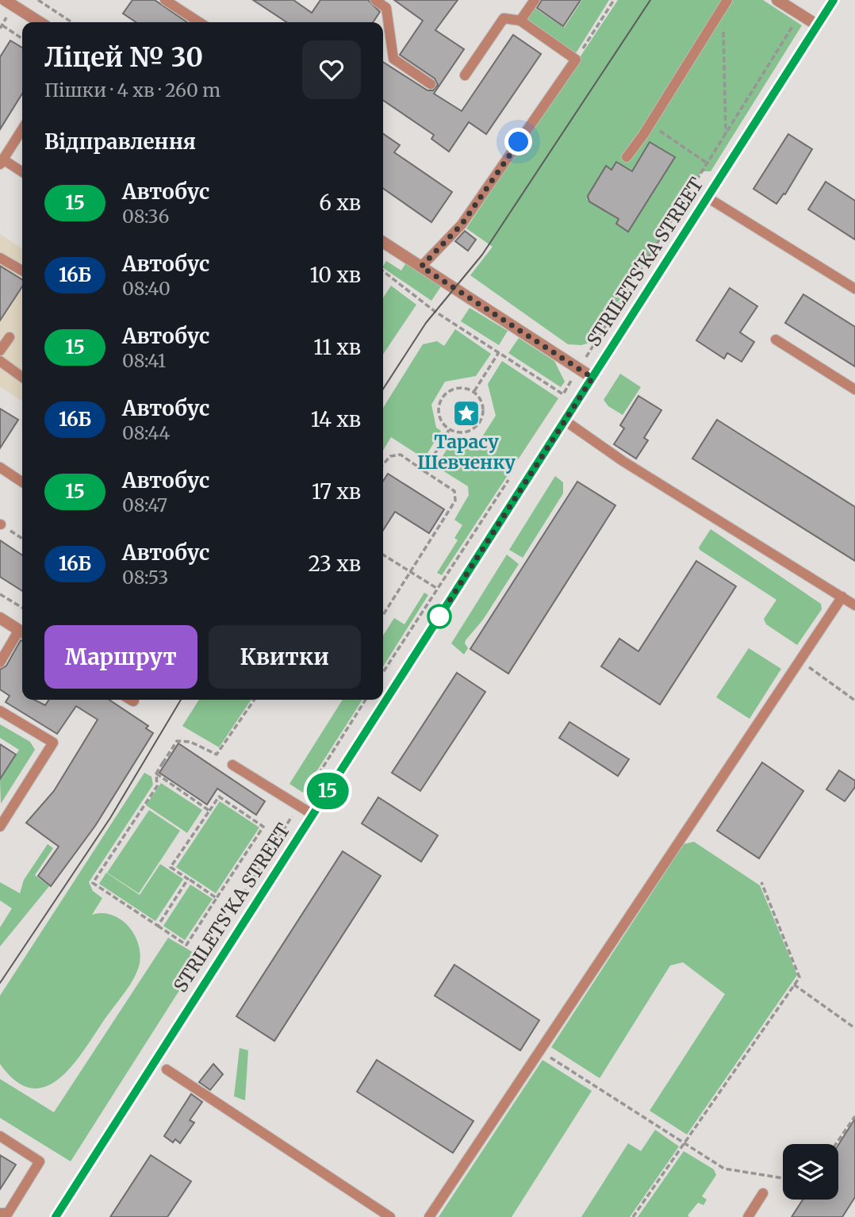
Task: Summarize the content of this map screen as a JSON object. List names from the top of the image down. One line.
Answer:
{"streets":{"main road":["STRILETS'KA STREET"]},"places":{"place":["Тарасу Шевченку"]},"lines":["bus line 15"],"page":{"on_map":"15","heading":[["Ліцей № 30","Пішки · 4 хв · 260 m"],"Відправлення"],"list":[{"mark":"15","name":"Автобус","note":"08:36","value":"6 хв"},{"mark":"16Б","name":"Автобус","note":"08:40","value":"10 хв"},{"mark":"15","name":"Автобус","note":"08:41","value":"11 хв"},{"mark":"16Б","name":"Автобус","note":"08:44","value":"14 хв"},{"mark":"15","name":"Автобус","note":"08:47","value":"17 хв"},{"mark":"16Б","name":"Автобус","note":"08:53","value":"23 хв"}],"buttons":["Маршрут","Квитки"]}}
